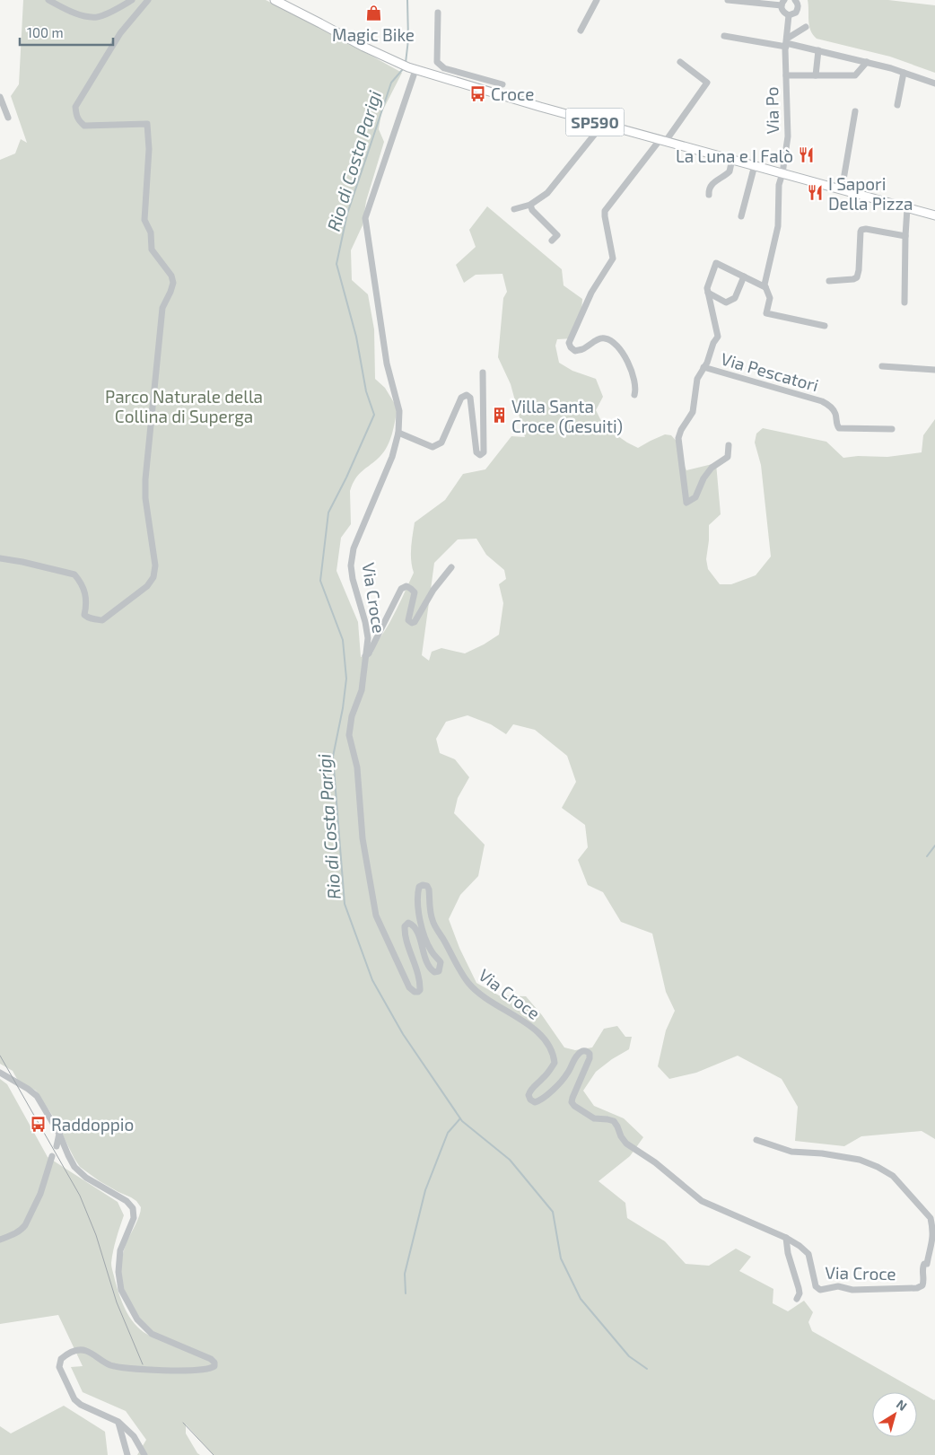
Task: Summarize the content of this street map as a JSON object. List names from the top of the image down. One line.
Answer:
{"streets":{"main road":["SP590"],"street":["Via Po","Via Pescatori","Via Croce"]},"crossings":[["Via Po","SP590"],["SP590","Via Croce"]],"water":["Rio di Costa Parigi"],"parks":["Parco Naturale della Collina di Superga"],"places":{"shop":["Magic Bike"],"bus stop":["Croce","Raddoppio"],"restaurant":["La Luna e I Falò","I Sapori Della Pizza"],"building":["Villa Santa Croce (Gesuiti)"]},"scale_bar":"100 m","north":"top right"}
